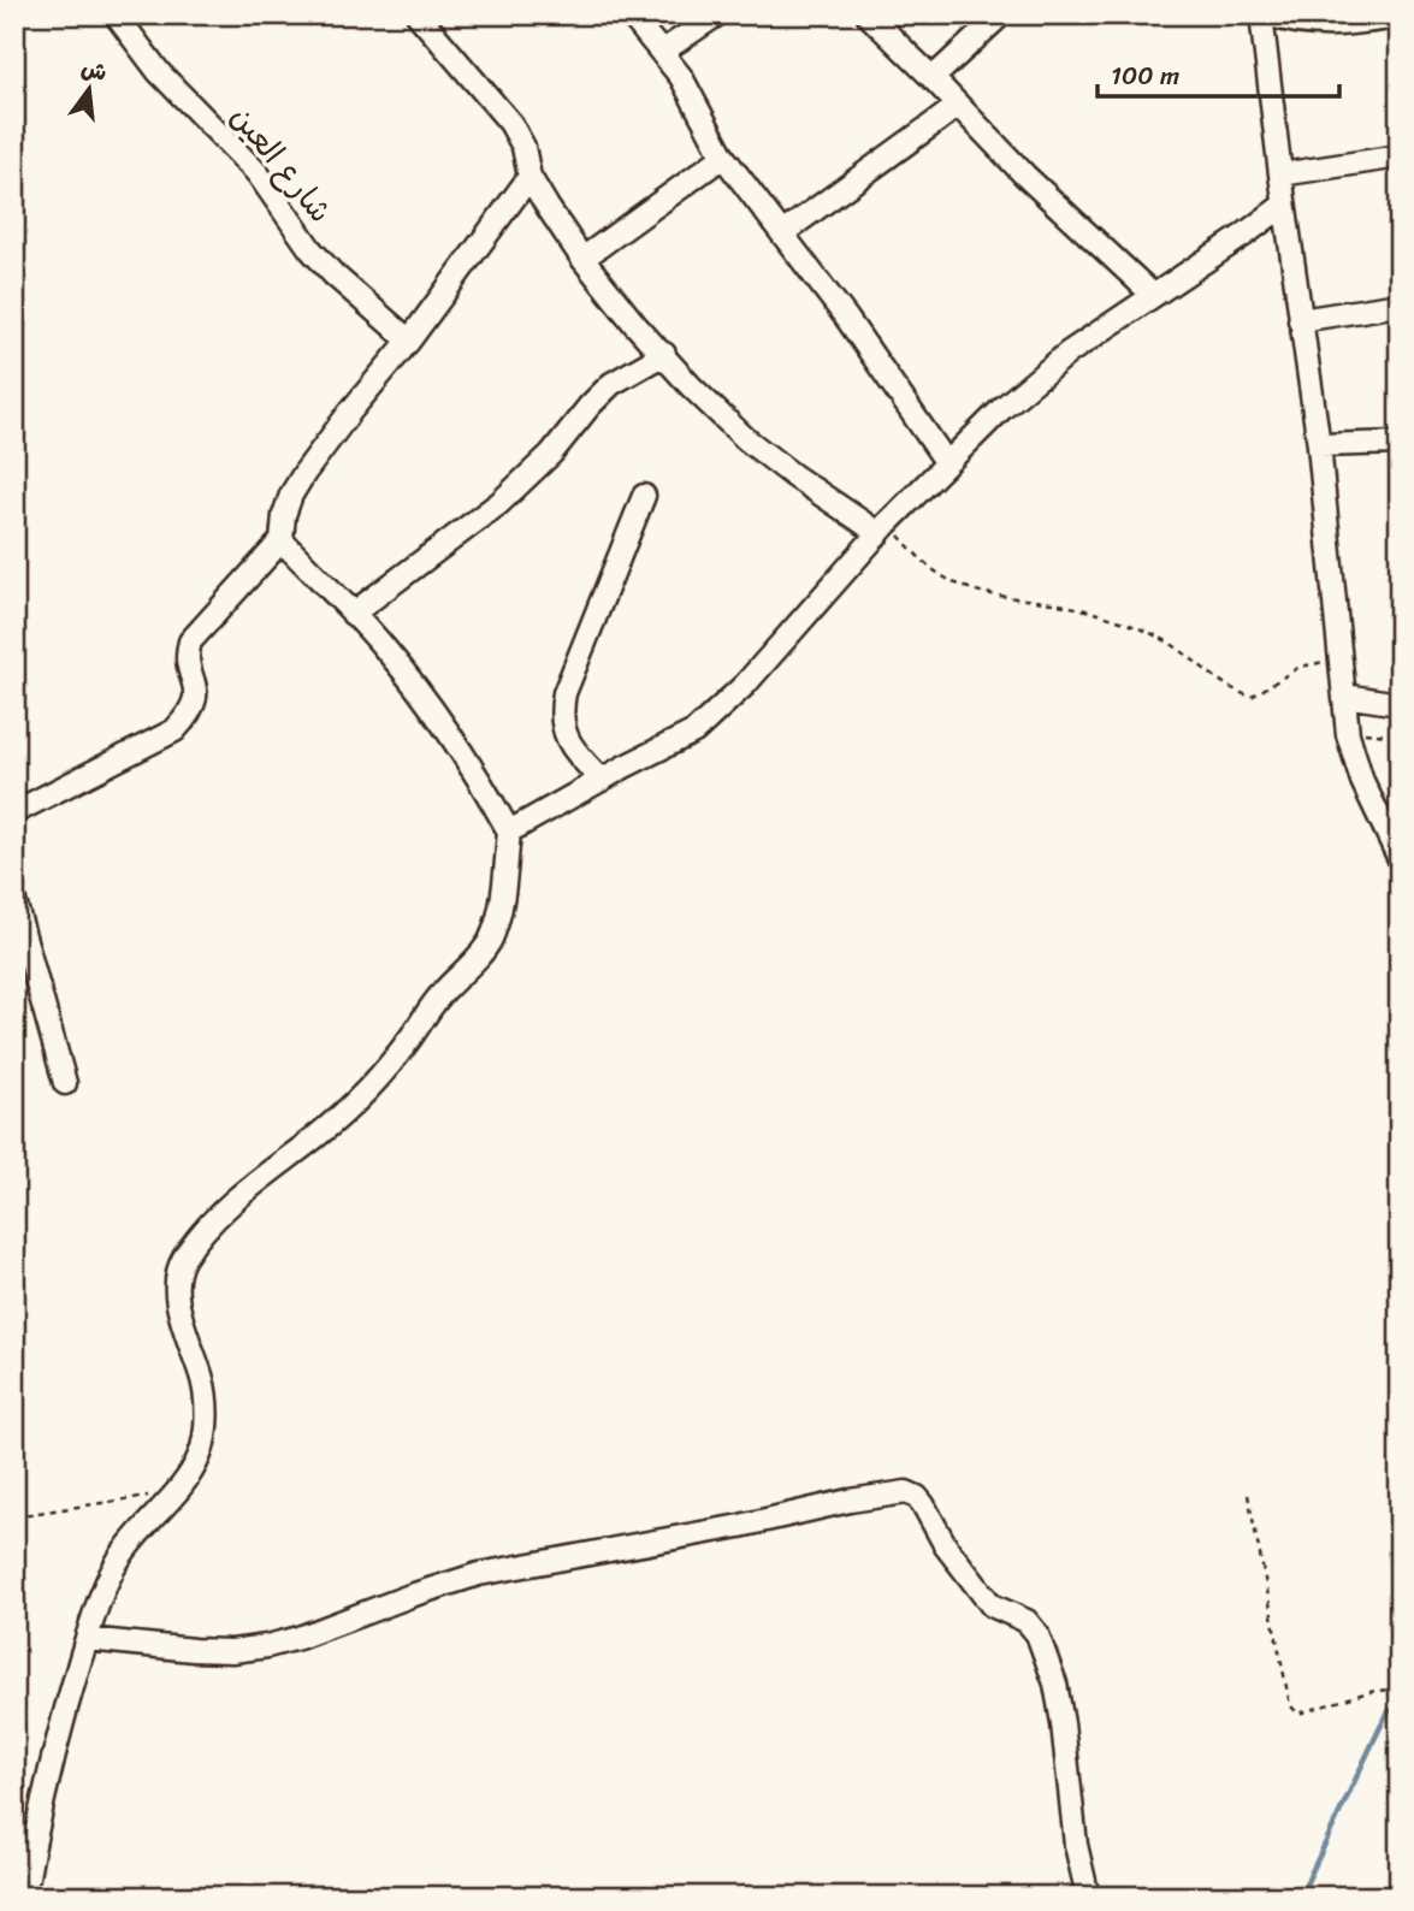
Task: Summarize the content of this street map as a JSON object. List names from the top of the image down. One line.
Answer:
{"streets":{"street":["شارع العين"]},"scale_bar":"100 m","north":"top"}
